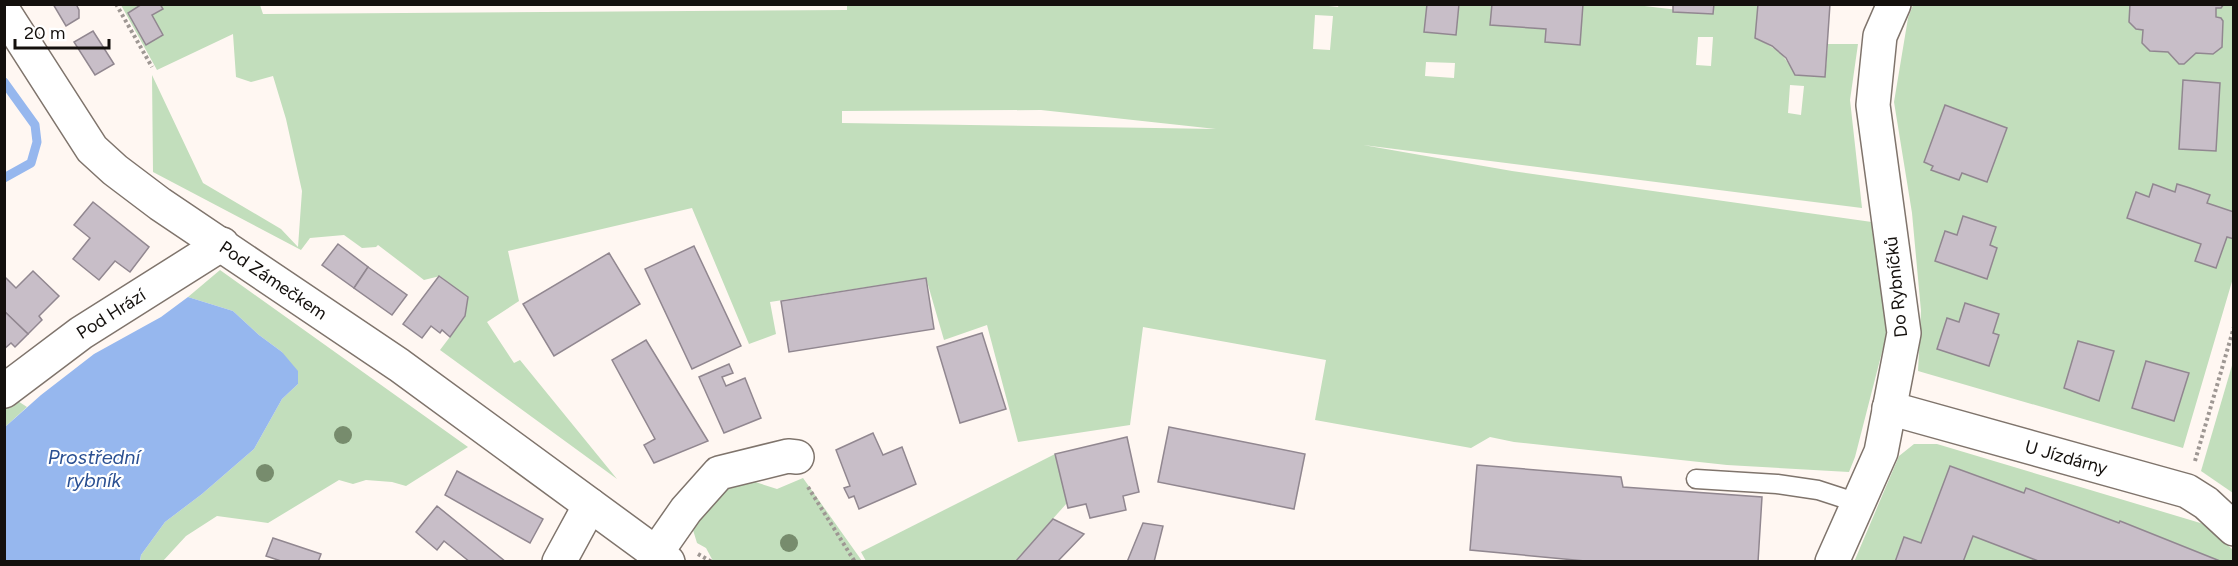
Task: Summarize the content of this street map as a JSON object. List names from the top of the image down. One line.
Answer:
{"streets":{"street":["Pod Zámečkem","Do Rybníčků","Pod Hrází","U Jízdárny"]},"crossings":[["Pod Zámečkem","Pod Hrází"],["Do Rybníčků","U Jízdárny"]],"water":["Prostřední rybník"],"scale_bar":"20 m"}
